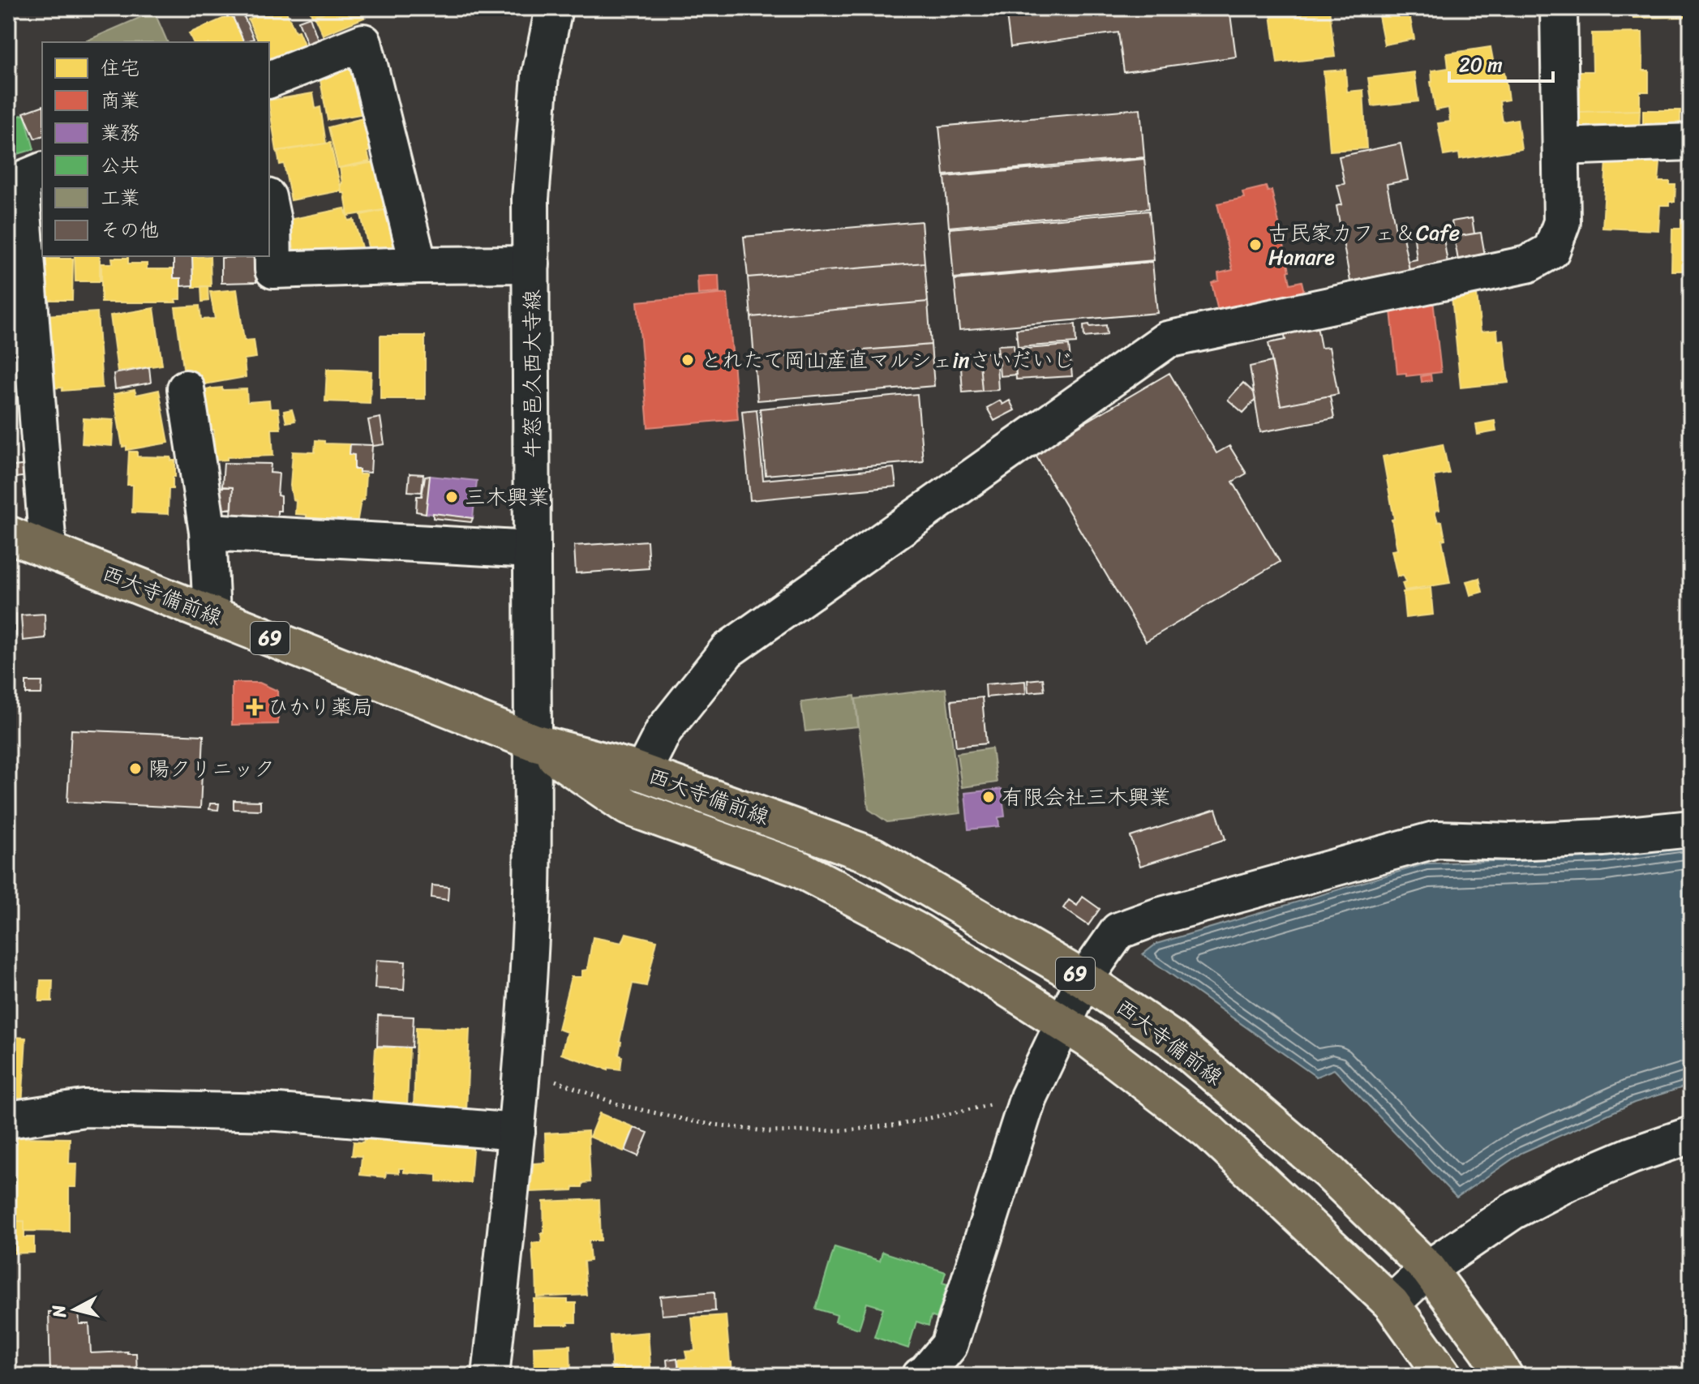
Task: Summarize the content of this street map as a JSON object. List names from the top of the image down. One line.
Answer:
{"streets":{"main road":["西大寺備前線","69"],"street":["牛窓邑久西大寺線"]},"crossings":[["牛窓邑久西大寺線","西大寺備前線"]],"places":{"other":["古民家カフェ＆Cafe Hanare","とれたて岡山産直マルシェinさいだいじ","三木興業","陽クリニック","有限会社三木興業"],"health":["ひかり薬局"]},"legend":["住宅","商業","業務","公共","工業","その他"],"scale_bar":"20 m","north":"left"}
